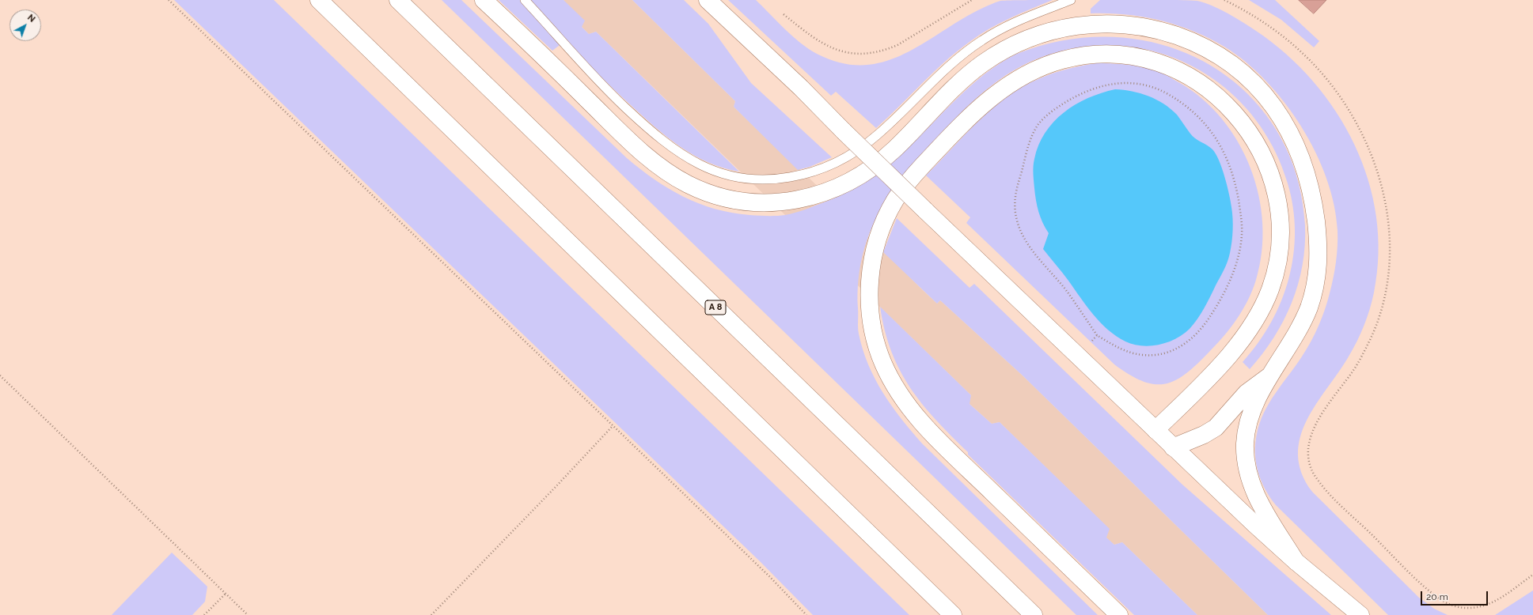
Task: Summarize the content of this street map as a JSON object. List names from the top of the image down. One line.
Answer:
{"streets":{"main road":["A 8"]},"scale_bar":"20 m","north":"top right"}
